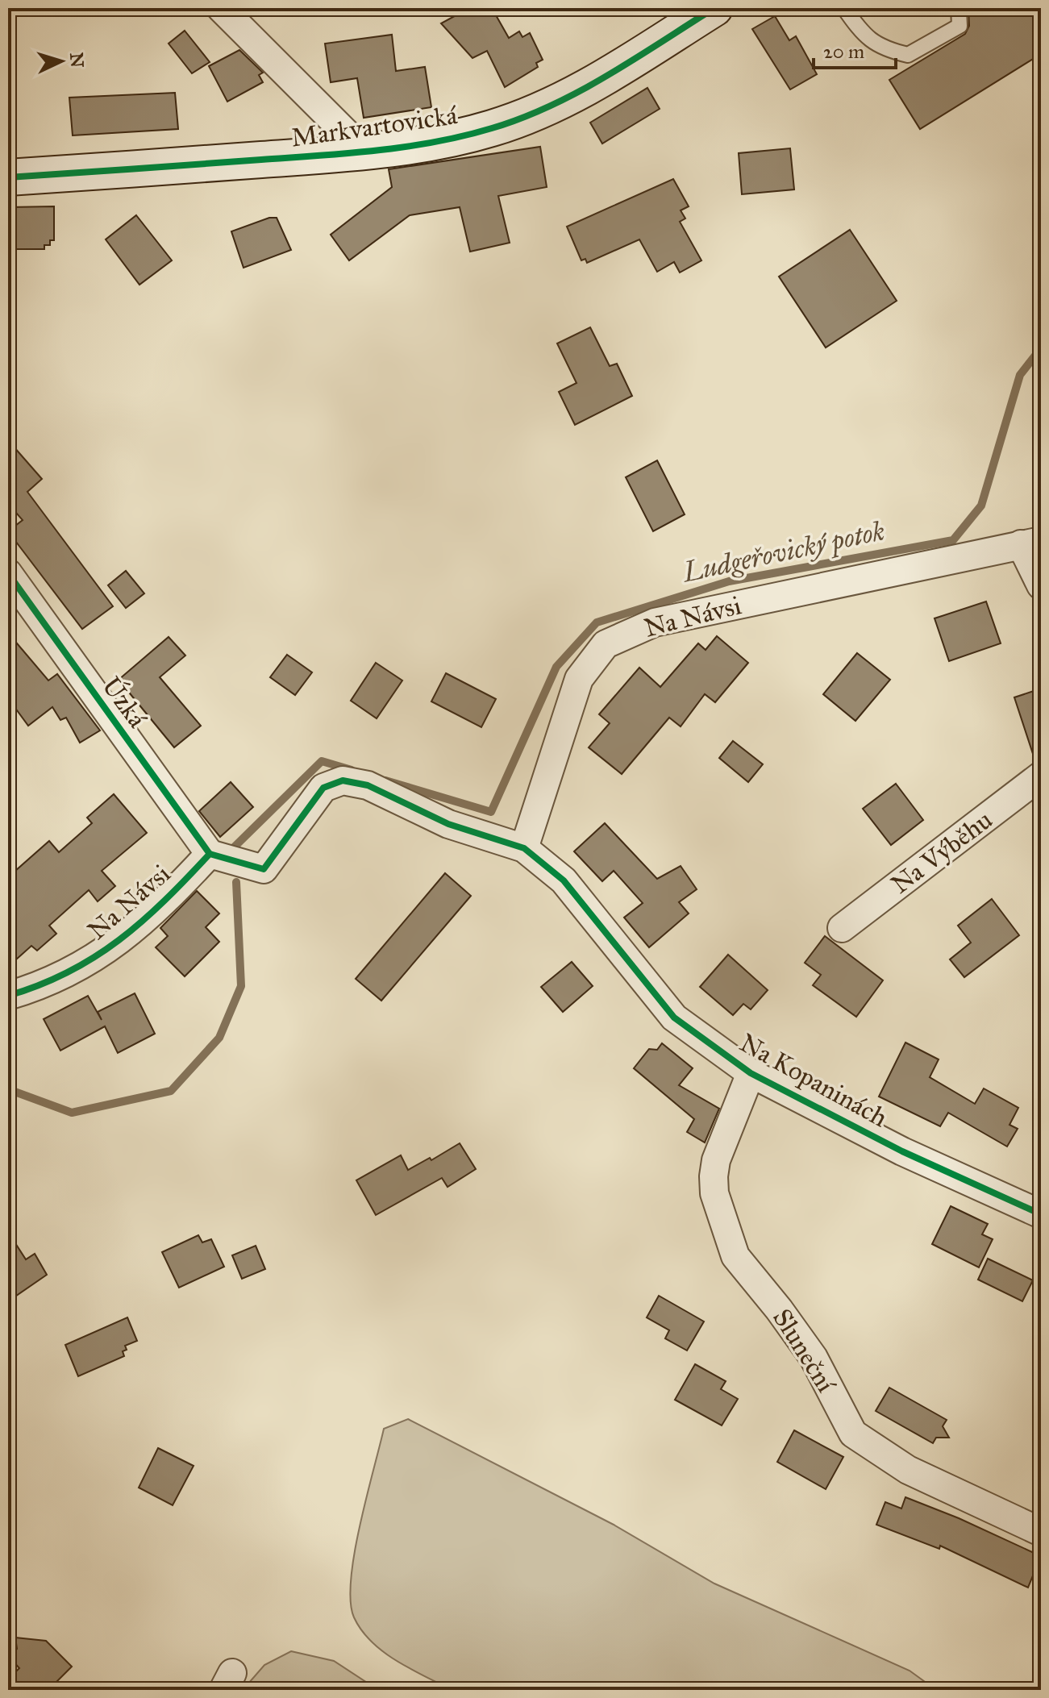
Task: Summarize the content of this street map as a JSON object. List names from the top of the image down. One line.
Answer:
{"streets":{"street":["Markvartovická","Na Návsi","Úzká","Na Výběhu","Na Kopaninách","Sluneční"]},"crossings":[["Na Návsi","Úzká"],["Na Návsi","Na Kopaninách"],["Na Kopaninách","Sluneční"]],"water":["Ludgeřovický potok"],"scale_bar":"20 m","north":"right"}
